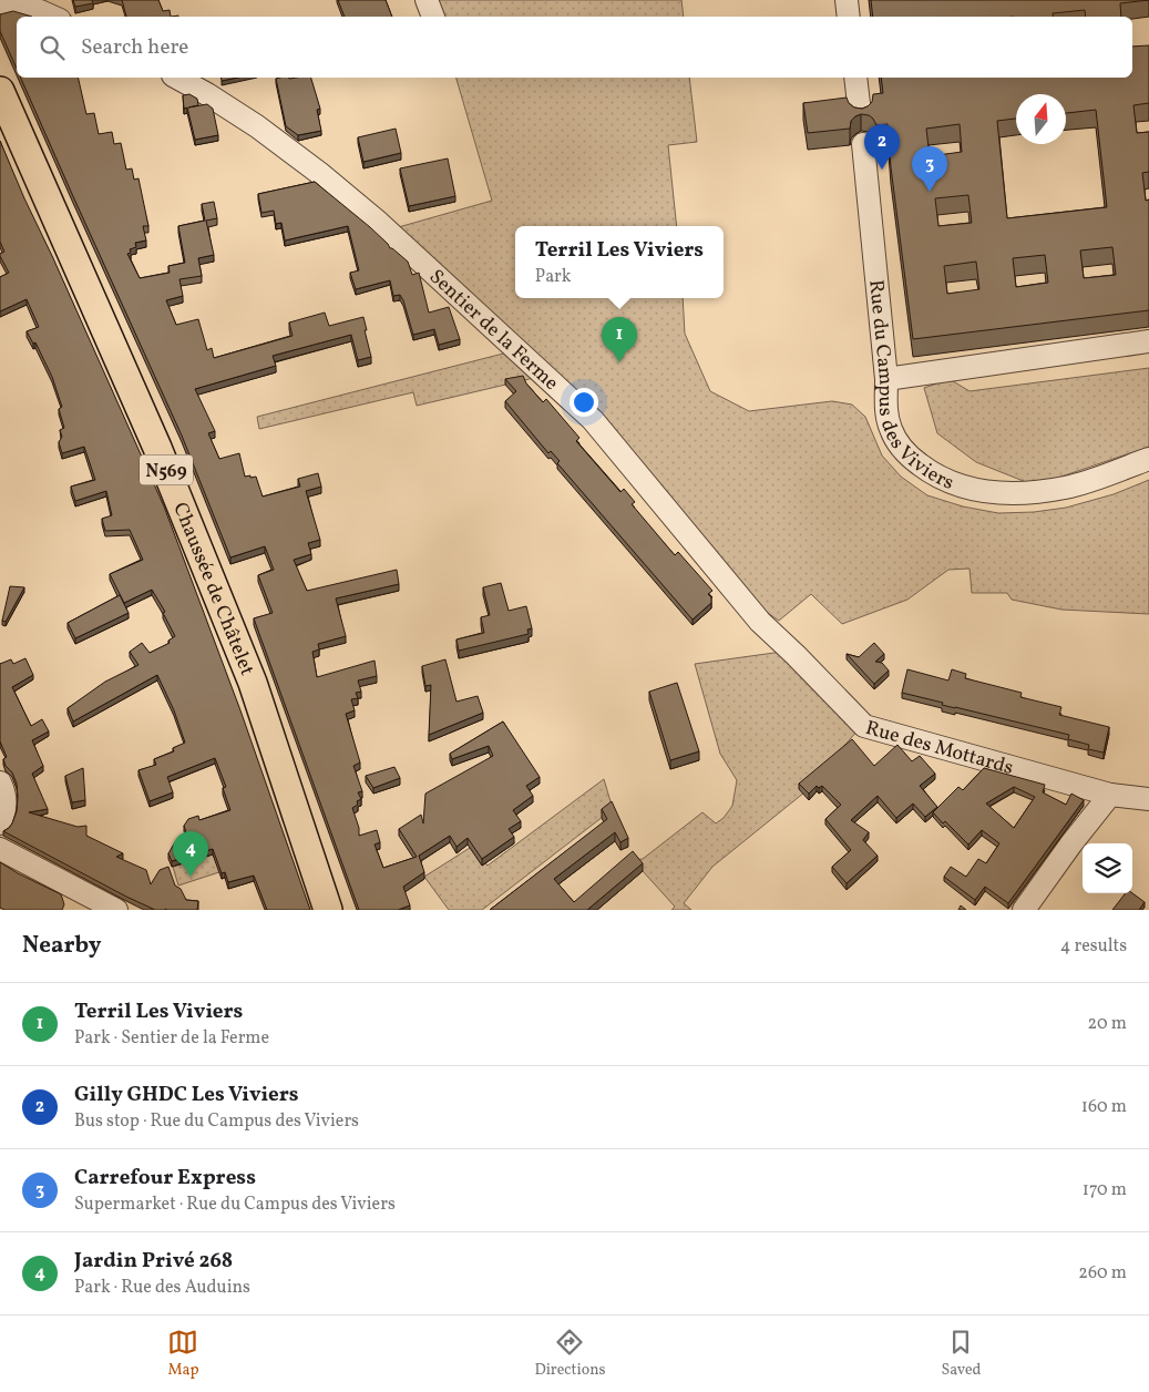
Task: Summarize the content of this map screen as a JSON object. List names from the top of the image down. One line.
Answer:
{"streets":{"main road":["N569","Chaussée de Châtelet"],"street":["Sentier de la Ferme","Rue du Campus des Viviers","Rue des Mottards"]},"crossings":[["Sentier de la Ferme","Rue des Mottards"]],"north":"top","page":{"search":"Search here","pins":["2","3","1","4"],"popup":["Terril Les Viviers","Park"],"heading":["Nearby","4 results"],"list":[{"mark":"1","name":"Terril Les Viviers","note":"Park · Sentier de la Ferme","value":"20 m"},{"mark":"2","name":"Gilly GHDC Les Viviers","note":"Bus stop · Rue du Campus des Viviers","value":"160 m"},{"mark":"3","name":"Carrefour Express","note":"Supermarket · Rue du Campus des Viviers","value":"170 m"},{"mark":"4","name":"Jardin Privé 268","note":"Park · Rue des Auduins","value":"260 m"}],"nav":["Map","Directions","Saved"]}}
